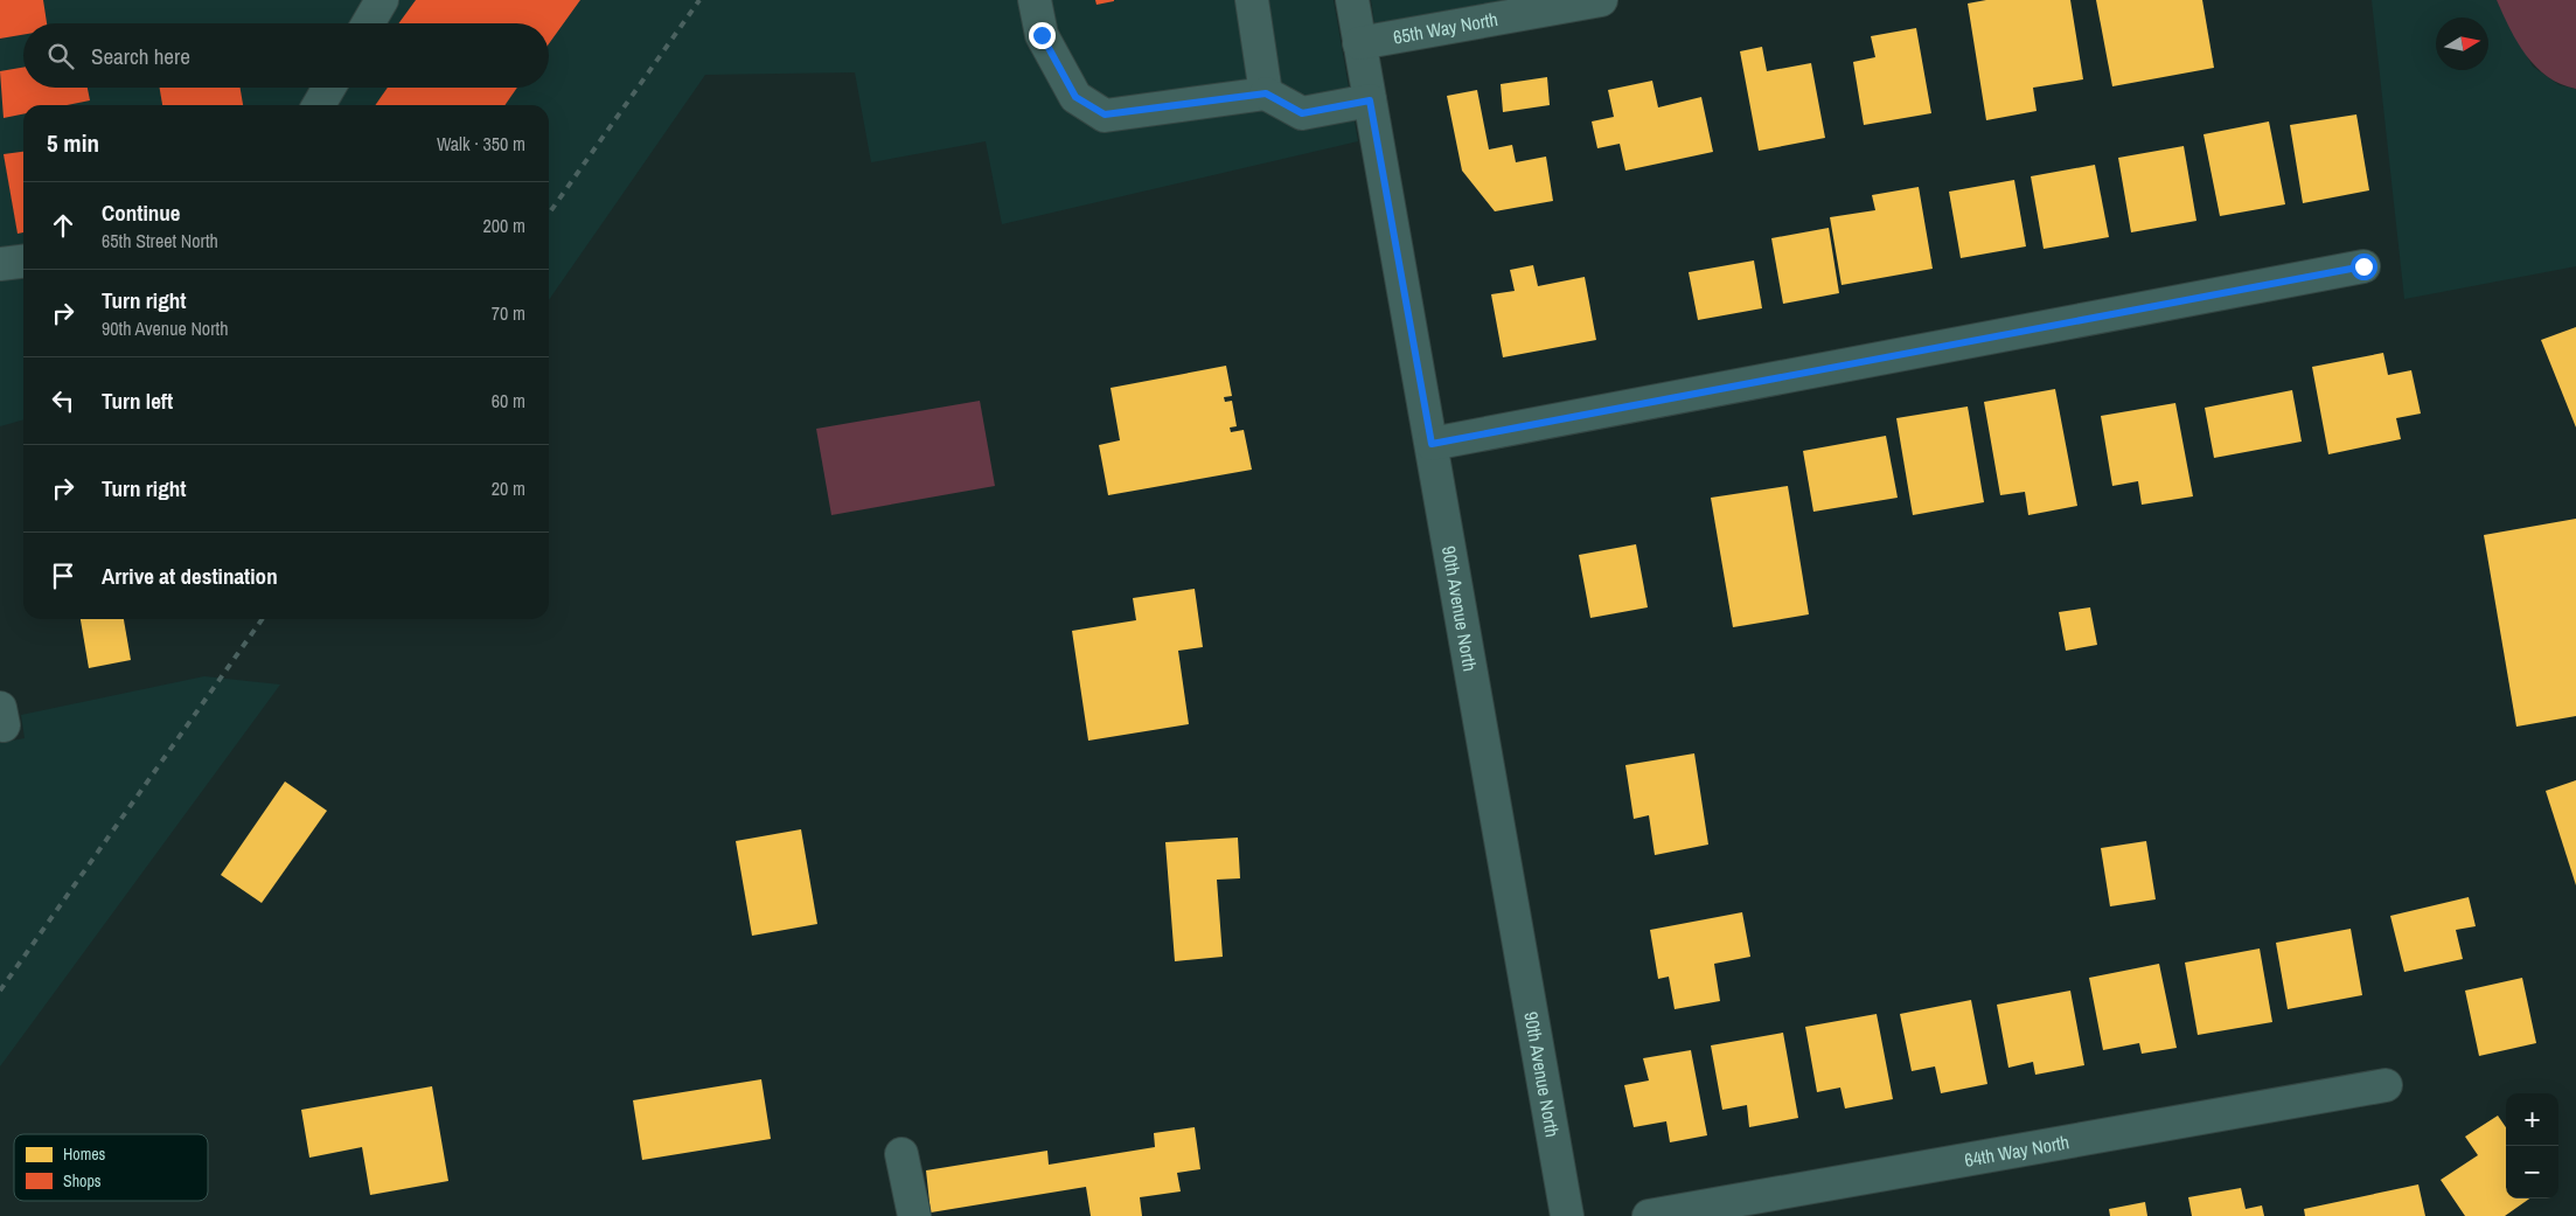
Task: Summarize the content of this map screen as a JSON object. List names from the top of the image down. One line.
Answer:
{"streets":{"street":["65th Way North","90th Avenue North","64th Way North"]},"crossings":[["65th Way North","90th Avenue North"]],"legend":["Homes","Shops"],"north":"right","page":{"search":"Search here","heading":["5 min","Walk · 350 m"],"list":[["Continue","65th Street North","200 m"],["Turn right","90th Avenue North","70 m"],["Turn left","60 m"],["Turn right","20 m"],"Arrive at destination"],"map_buttons":["+","−"]}}
